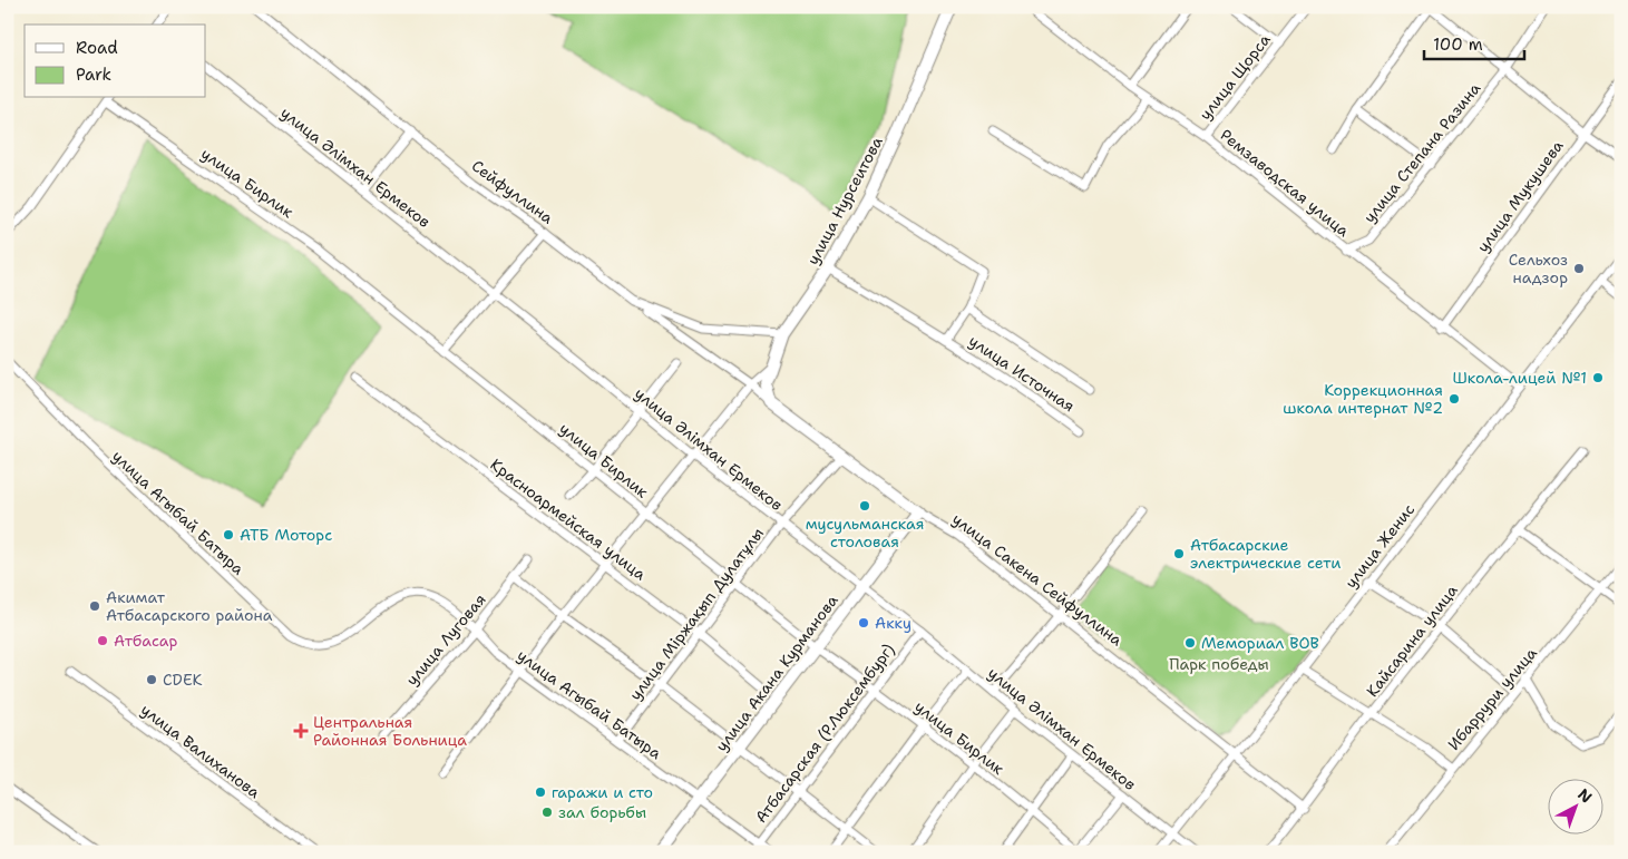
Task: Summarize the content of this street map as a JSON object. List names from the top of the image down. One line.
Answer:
{"streets":{"main road":["улица Нурсеитова","улица Сакена Сейфуллина","улица Акана Курманова"],"street":["улица Щорса","улица Степана Разина","улица Әлімхан Ермеков","улица Бирлик","Ремзаводская улица","Сейфуллина","улица Мукушева","улица Источная","улица Агыбай Батыра","Красноармейская улица","улица Женис","улица Міржақып Дулатұлы","улица Луговая","Кайсарина улица","Ибаррури улица","Атбасарская (Р.Люксембург)","улица Валиханова"]},"crossings":[["улица Щорса","Ремзаводская улица"],["улица Степана Разина","Ремзаводская улица"],["улица Әлімхан Ермеков","улица Женис"],["улица Әлімхан Ермеков","улица Міржақып Дулатұлы"],["улица Әлімхан Ермеков","улица Акана Курманова"],["улица Әлімхан Ермеков","Атбасарская (Р.Люксембург)"],["улица Бирлик","улица Міржақып Дулатұлы"],["улица Бирлик","улица Акана Курманова"],["улица Бирлик","Атбасарская (Р.Люксембург)"],["Ремзаводская улица","улица Мукушева"],["Ремзаводская улица","улица Женис"],["Сейфуллина","улица Нурсеитова"],["Сейфуллина","улица Сакена Сейфуллина"],["улица Нурсеитова","улица Источная"],["улица Нурсеитова","улица Сакена Сейфуллина"],["улица Агыбай Батыра","улица Міржақып Дулатұлы"],["улица Агыбай Батыра","улица Луговая"],["улица Агыбай Батыра","улица Акана Курманова"],["улица Агыбай Батыра","Атбасарская (Р.Люксембург)"],["Красноармейская улица","улица Міржақып Дулатұлы"],["улица Женис","улица Сакена Сейфуллина"],["улица Сакена Сейфуллина","улица Міржақып Дулатұлы"],["улица Сакена Сейфуллина","Кайсарина улица"],["улица Сакена Сейфуллина","улица Акана Курманова"]],"parks":["Парк победы"],"places":{"other":["Сельхоз надзор","Школа-лицей №1","Коррекционная школа интернат №2","мусульманская столовая","АТБ Моторс","Атбасарские электрические сети","Акимат Атбасарского района","Акку","Атбасар","Мемориал ВОВ","CDEK","гаражи и сто","зал борьбы"],"health":["Центральная Районная Больница"]},"legend":["Road","Park"],"scale_bar":"100 m","north":"top right"}
